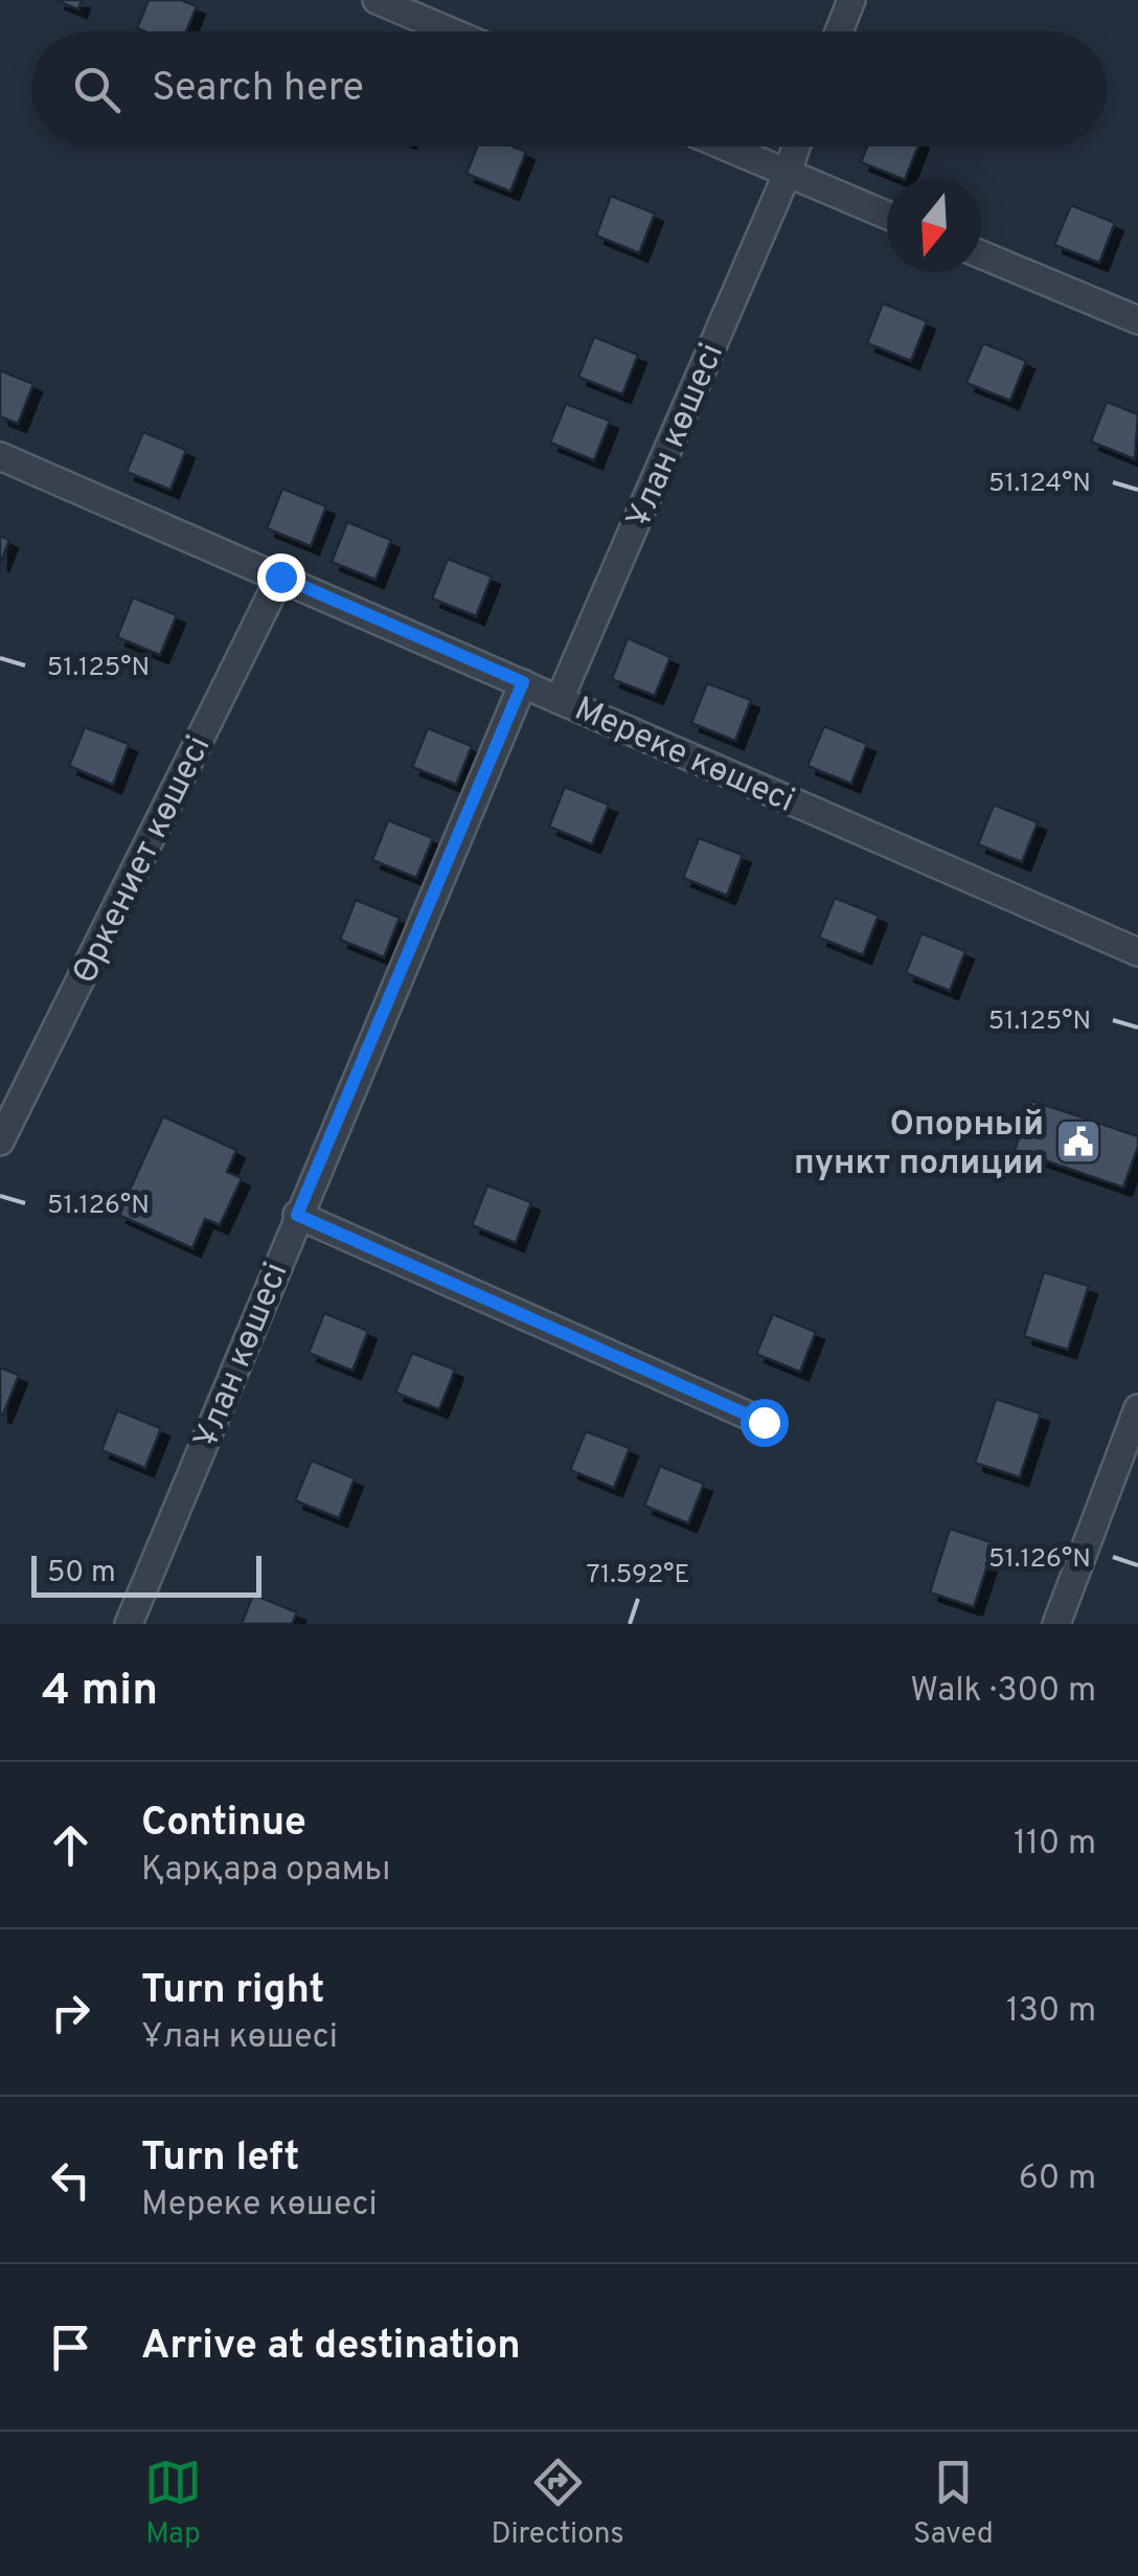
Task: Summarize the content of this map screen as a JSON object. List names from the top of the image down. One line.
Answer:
{"streets":{"street":["Ұлан көшесі","Мереке көшесі","Өркениет көшесі"]},"crossings":[["Ұлан көшесі","Мереке көшесі"],["Мереке көшесі","Өркениет көшесі"]],"places":{"public building":["Опорный пункт полиции"]},"scale_bar":"50 m","north":"bottom","page":{"search":"Search here","scale":"50 m","heading":["4 min","Walk · 300 m"],"list":[["Continue","Қарқара орамы","110 m"],["Turn right","Ұлан көшесі","130 m"],["Turn left","Мереке көшесі","60 m"],"Arrive at destination"],"nav":["Map","Directions","Saved"]},"coordinates":["51.124°N","51.125°N","51.126°N","71.592°E"]}
